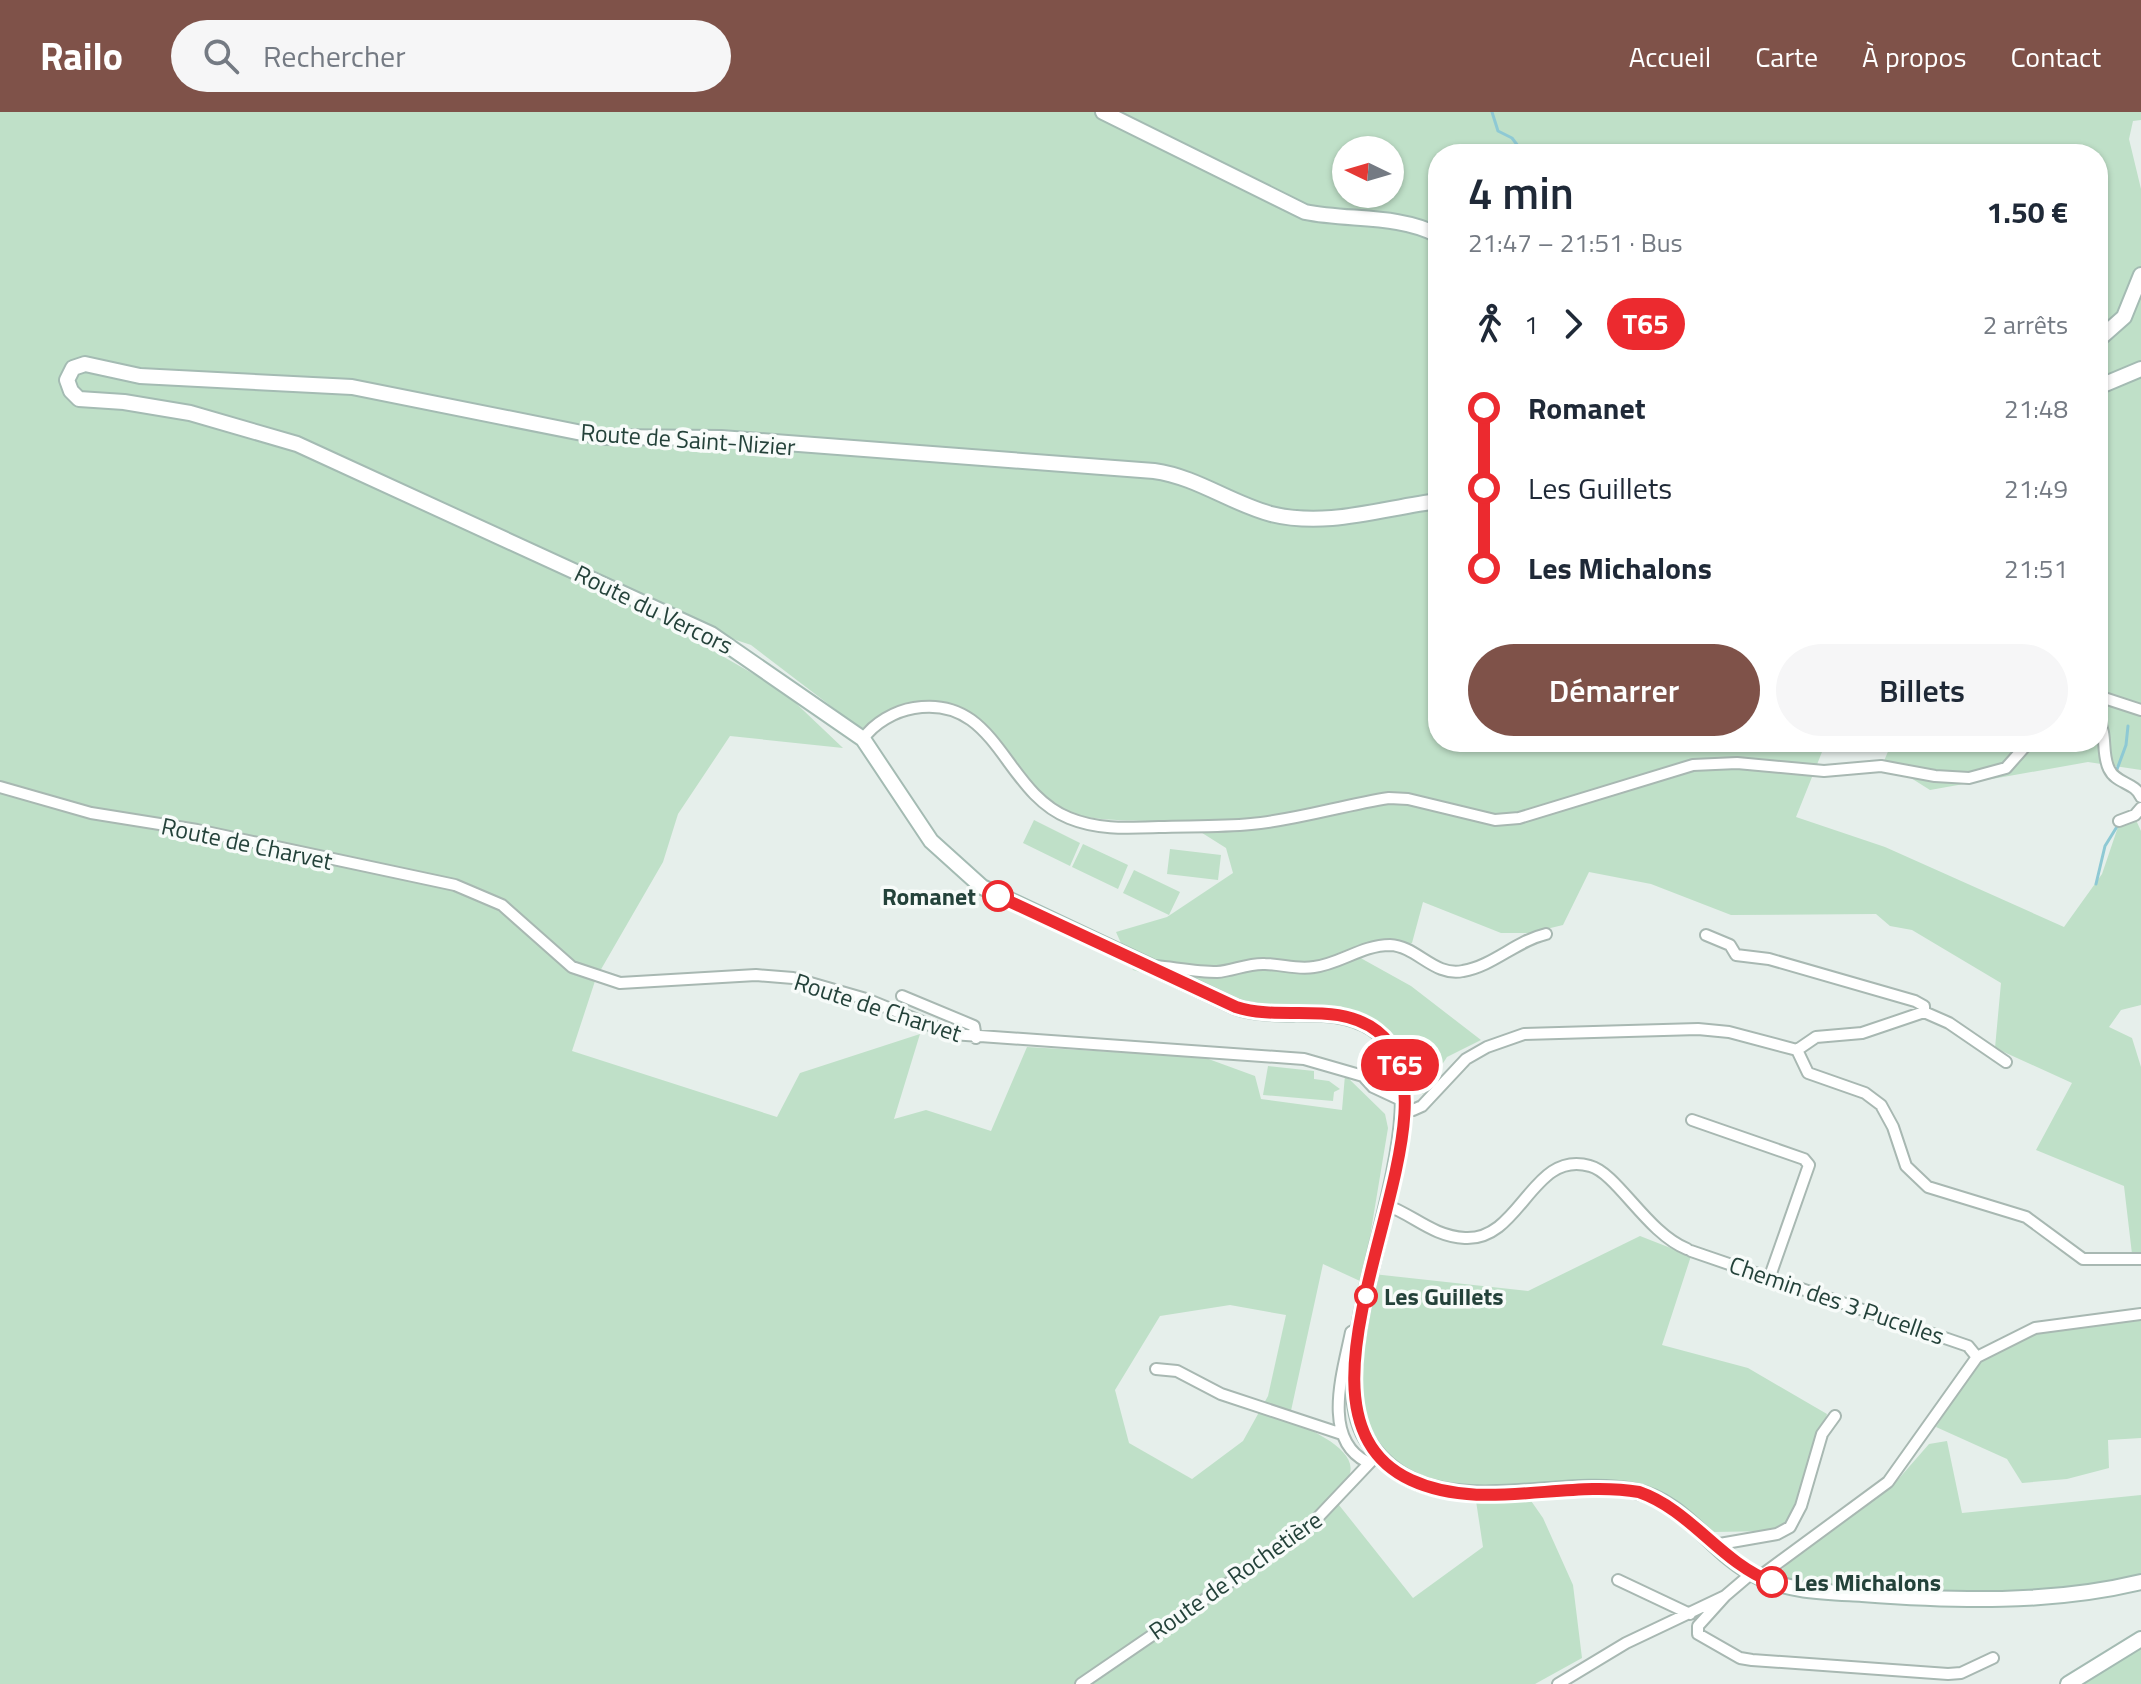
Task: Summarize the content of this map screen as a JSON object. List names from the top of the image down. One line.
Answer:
{"streets":{"main road":["Route de Saint-Nizier","Route du Vercors"],"street":["Route de Charvet","Chemin des 3 Pucelles","Route de Rochetière"]},"crossings":[["Route de Saint-Nizier","Route du Vercors"],["Route du Vercors","Route de Charvet"]],"places":["Romanet","Les Guillets","Les Michalons"],"lines":["bus line T65"],"north":"left","page":{"header":"Railo","search":"Rechercher","nav":["Accueil","Carte","À propos","Contact"],"on_map":"T65","heading":["4 min","21:47 – 21:51 · Bus","1.50 €"],"legs":["1","T65","2 arrêts"],"list":[{"name":"Romanet","value":"21:48"},{"name":"Les Guillets","value":"21:49"},{"name":"Les Michalons","value":"21:51"}],"buttons":["Démarrer","Billets"]}}
